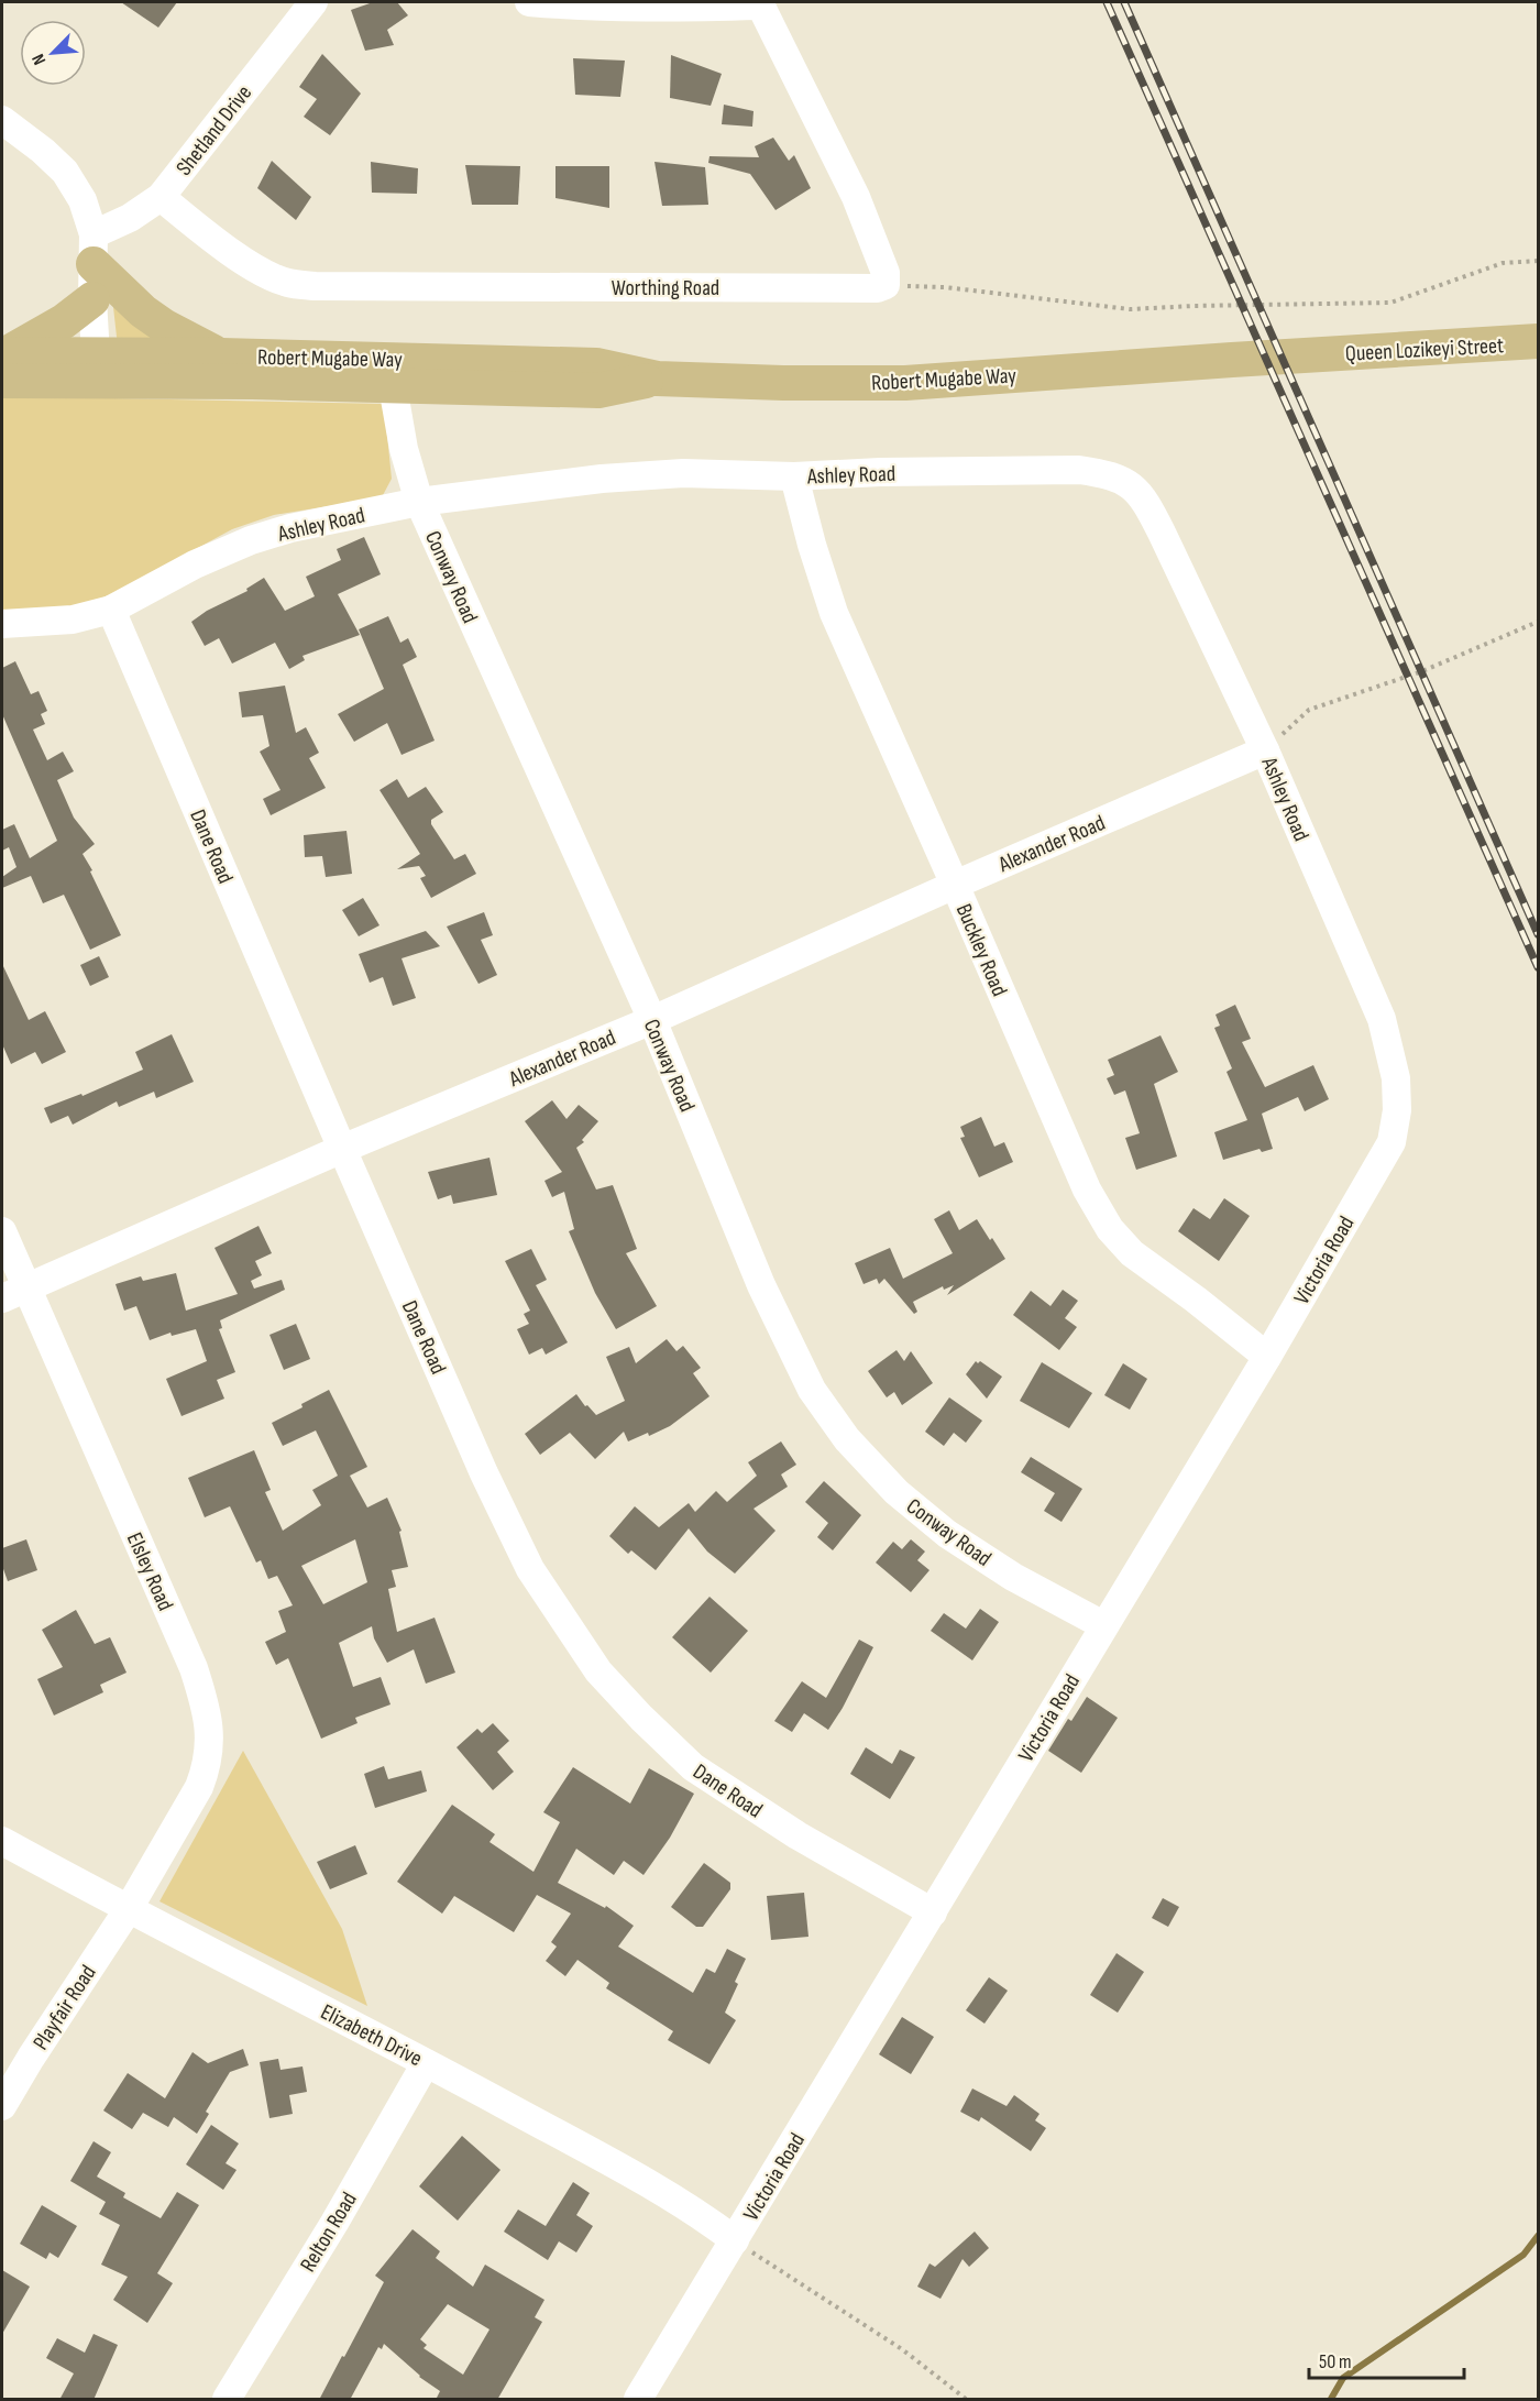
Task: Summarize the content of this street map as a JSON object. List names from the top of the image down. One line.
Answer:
{"streets":{"main road":["Queen Lozikeyi Street","Robert Mugabe Way"],"street":["Shetland Drive","Worthing Road","Ashley Road","Conway Road","Alexander Road","Dane Road","Buckley Road","Victoria Road","Elsley Road","Playfair Road","Elizabeth Drive","Relton Road"]},"crossings":[["Shetland Drive","Worthing Road"],["Queen Lozikeyi Street","Robert Mugabe Way"],["Robert Mugabe Way","Conway Road"],["Ashley Road","Conway Road"],["Ashley Road","Alexander Road"],["Ashley Road","Dane Road"],["Ashley Road","Buckley Road"],["Ashley Road","Victoria Road"],["Conway Road","Alexander Road"],["Conway Road","Victoria Road"],["Alexander Road","Dane Road"],["Alexander Road","Buckley Road"],["Alexander Road","Elsley Road"],["Dane Road","Victoria Road"],["Buckley Road","Victoria Road"],["Victoria Road","Elizabeth Drive"],["Elsley Road","Playfair Road"],["Elsley Road","Elizabeth Drive"],["Playfair Road","Elizabeth Drive"],["Elizabeth Drive","Relton Road"]],"scale_bar":"50 m","north":"bottom left"}
